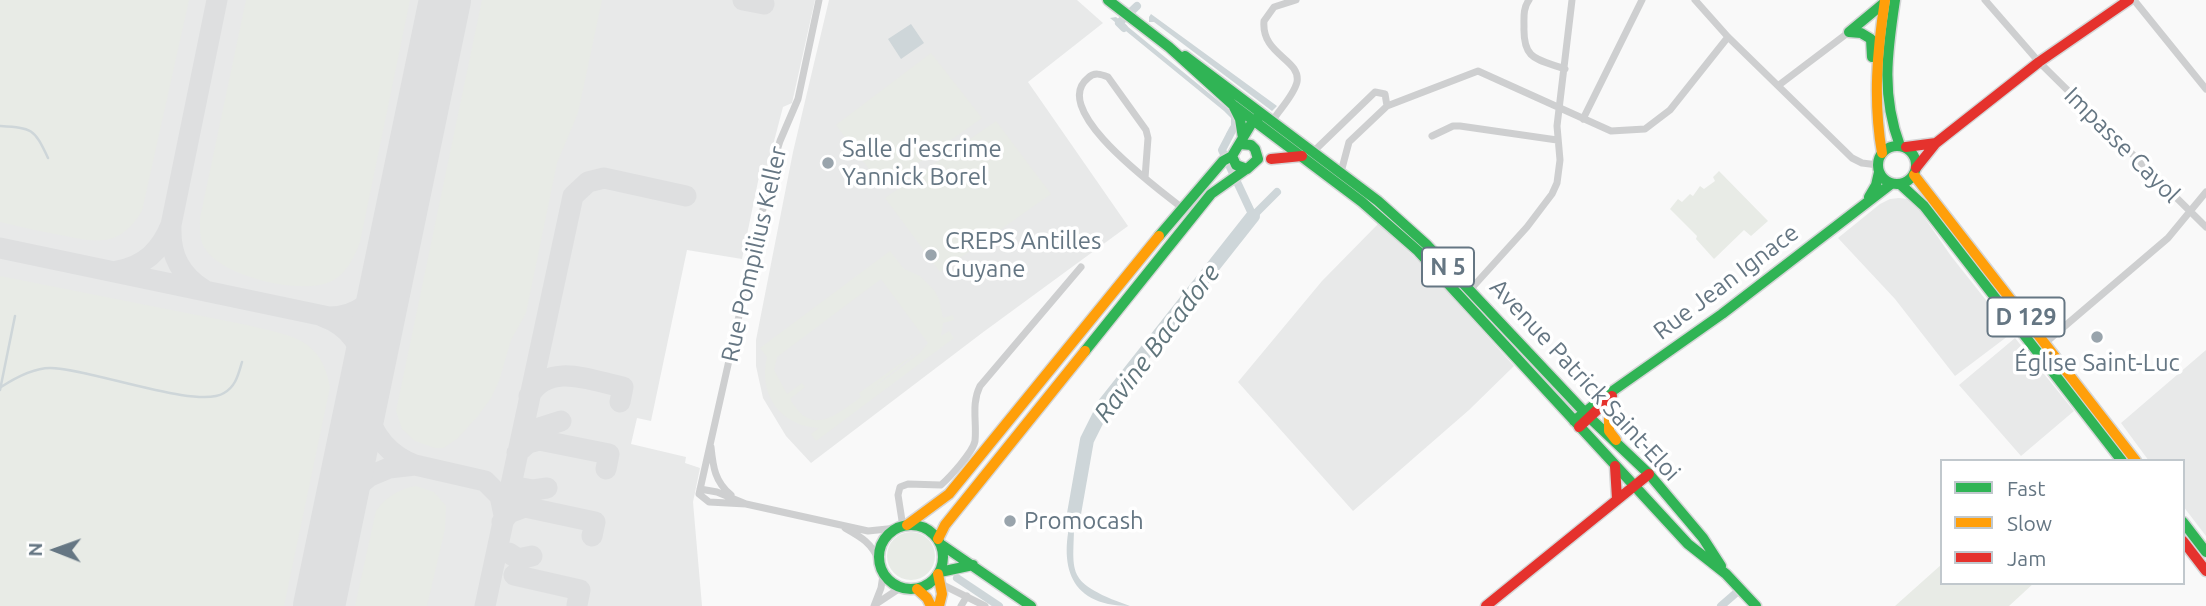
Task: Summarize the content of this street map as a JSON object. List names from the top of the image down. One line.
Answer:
{"streets":{"main road":["N 5","Rue Jean Ignace","D 129","Avenue Patrick Saint-Eloi"],"street":["Impasse Cayol","Rue Pompilius Keller"]},"crossings":[["Rue Jean Ignace","D 129"],["Rue Jean Ignace","Avenue Patrick Saint-Eloi"]],"water":["Ravine Bacadore"],"places":["Salle d'escrime Yannick Borel","CREPS Antilles Guyane","Église Saint-Luc","Promocash"],"legend":["Fast","Slow","Jam"],"north":"left"}
